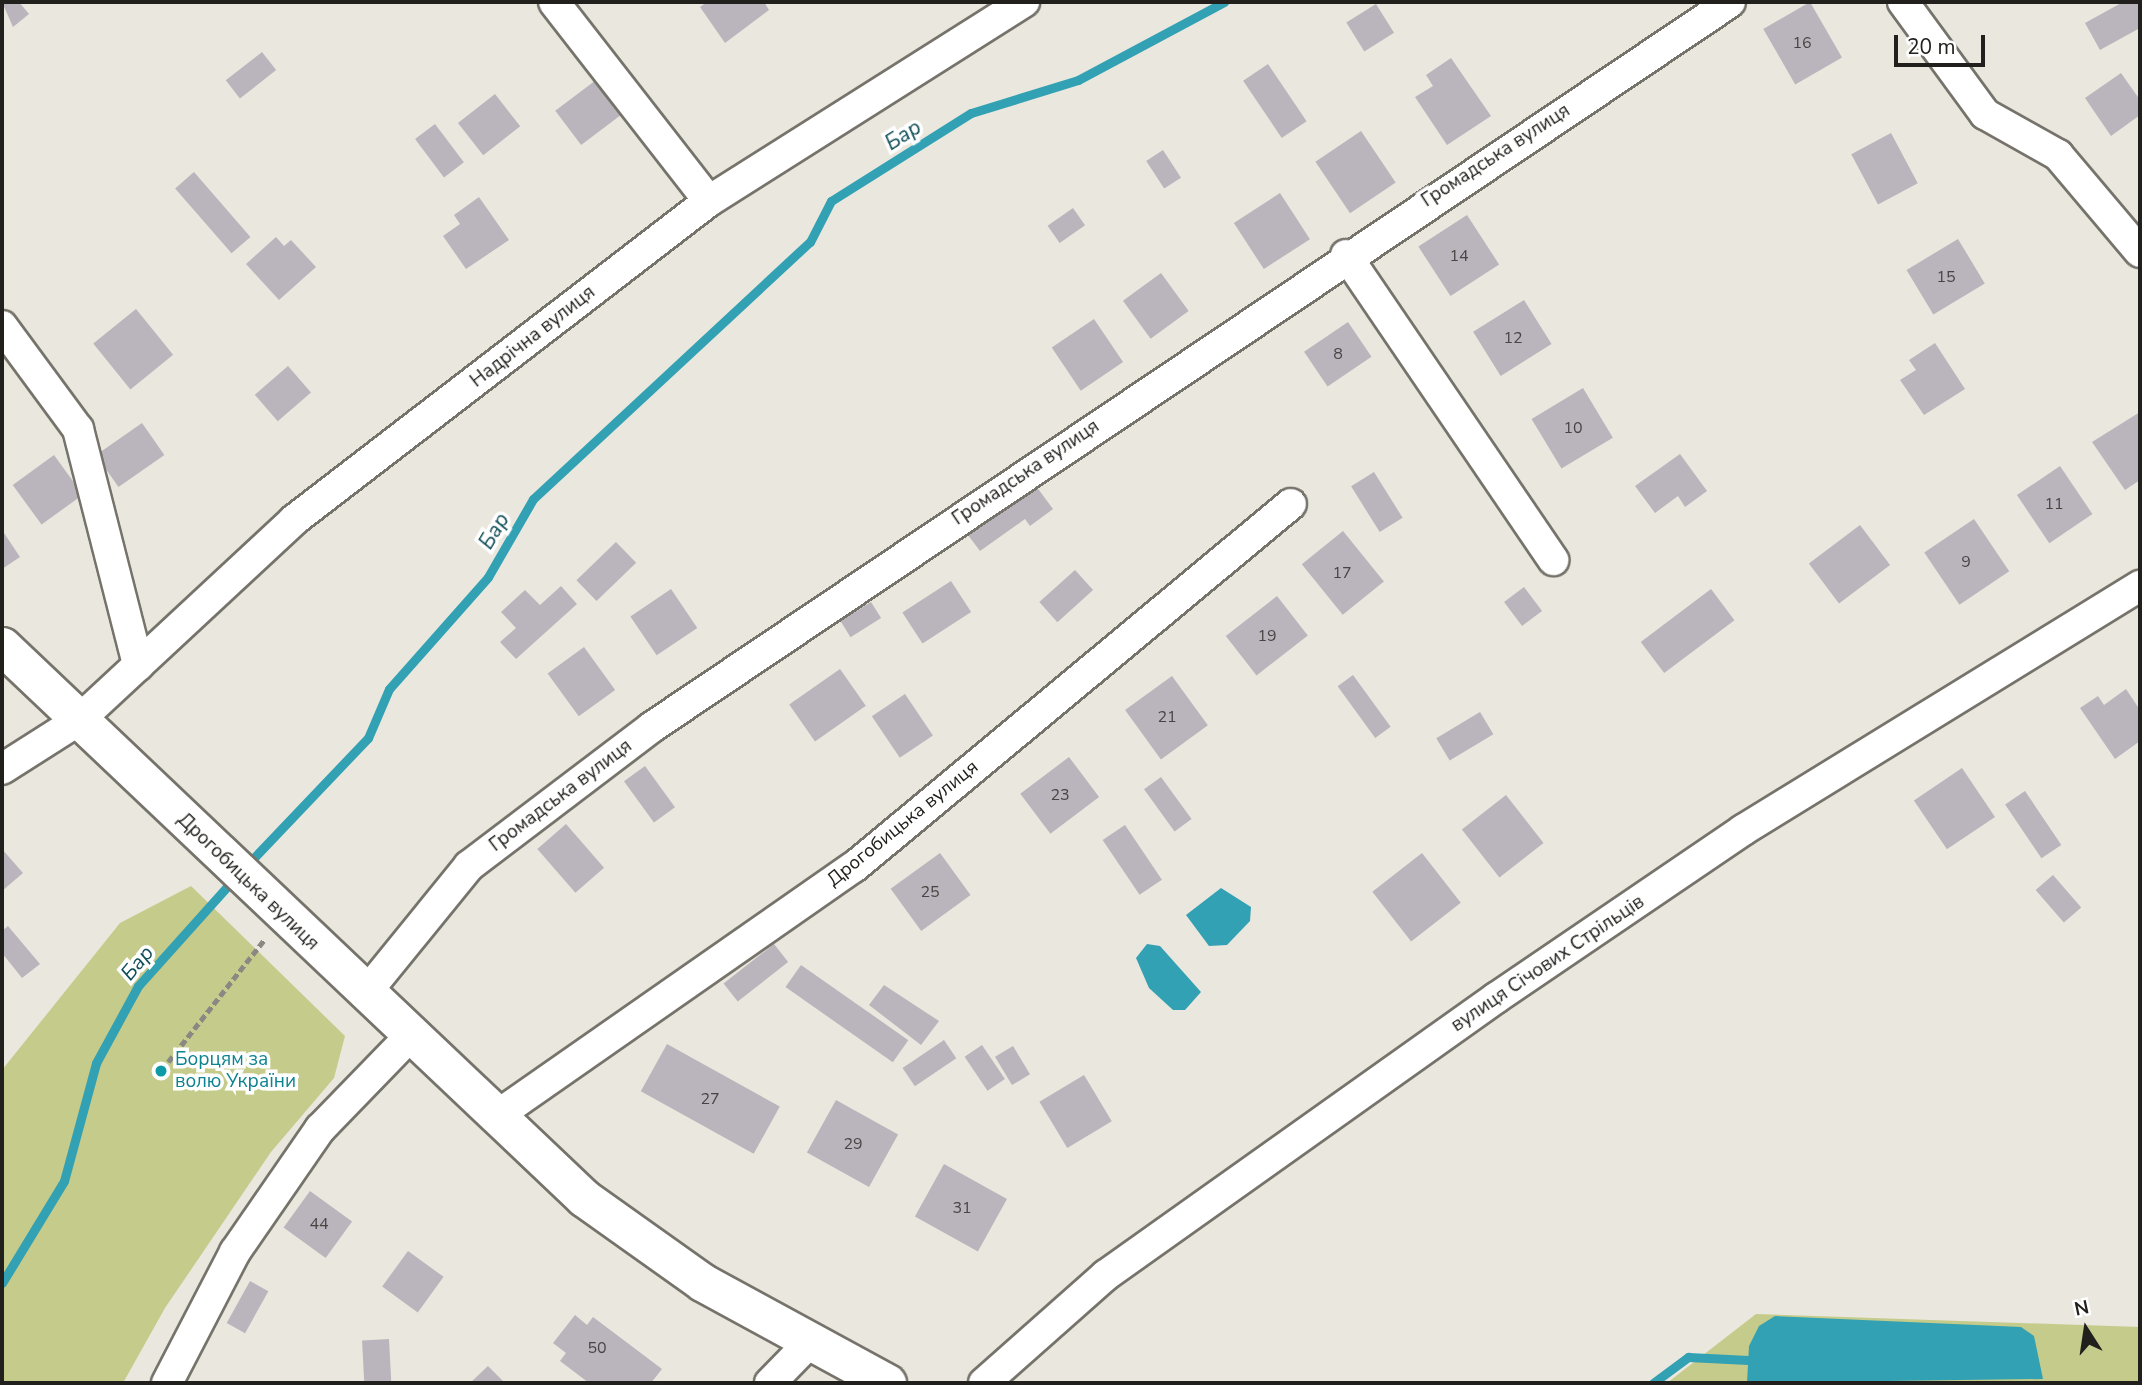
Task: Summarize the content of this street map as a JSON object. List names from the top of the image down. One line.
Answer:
{"streets":{"main road":["Дрогобицька вулиця"],"street":["Громадська вулиця","Надрічна вулиця","вулиця Січових Стрільців"]},"crossings":[["Громадська вулиця","Дрогобицька вулиця"],["Надрічна вулиця","Дрогобицька вулиця"]],"water":["Бар"],"places":["Борцям за волю України"],"house_numbers":["16","14","15","12","8","10","11","9","17","19","21","23","25","27","29","31","44","50"],"scale_bar":"20 m","north":"top"}
